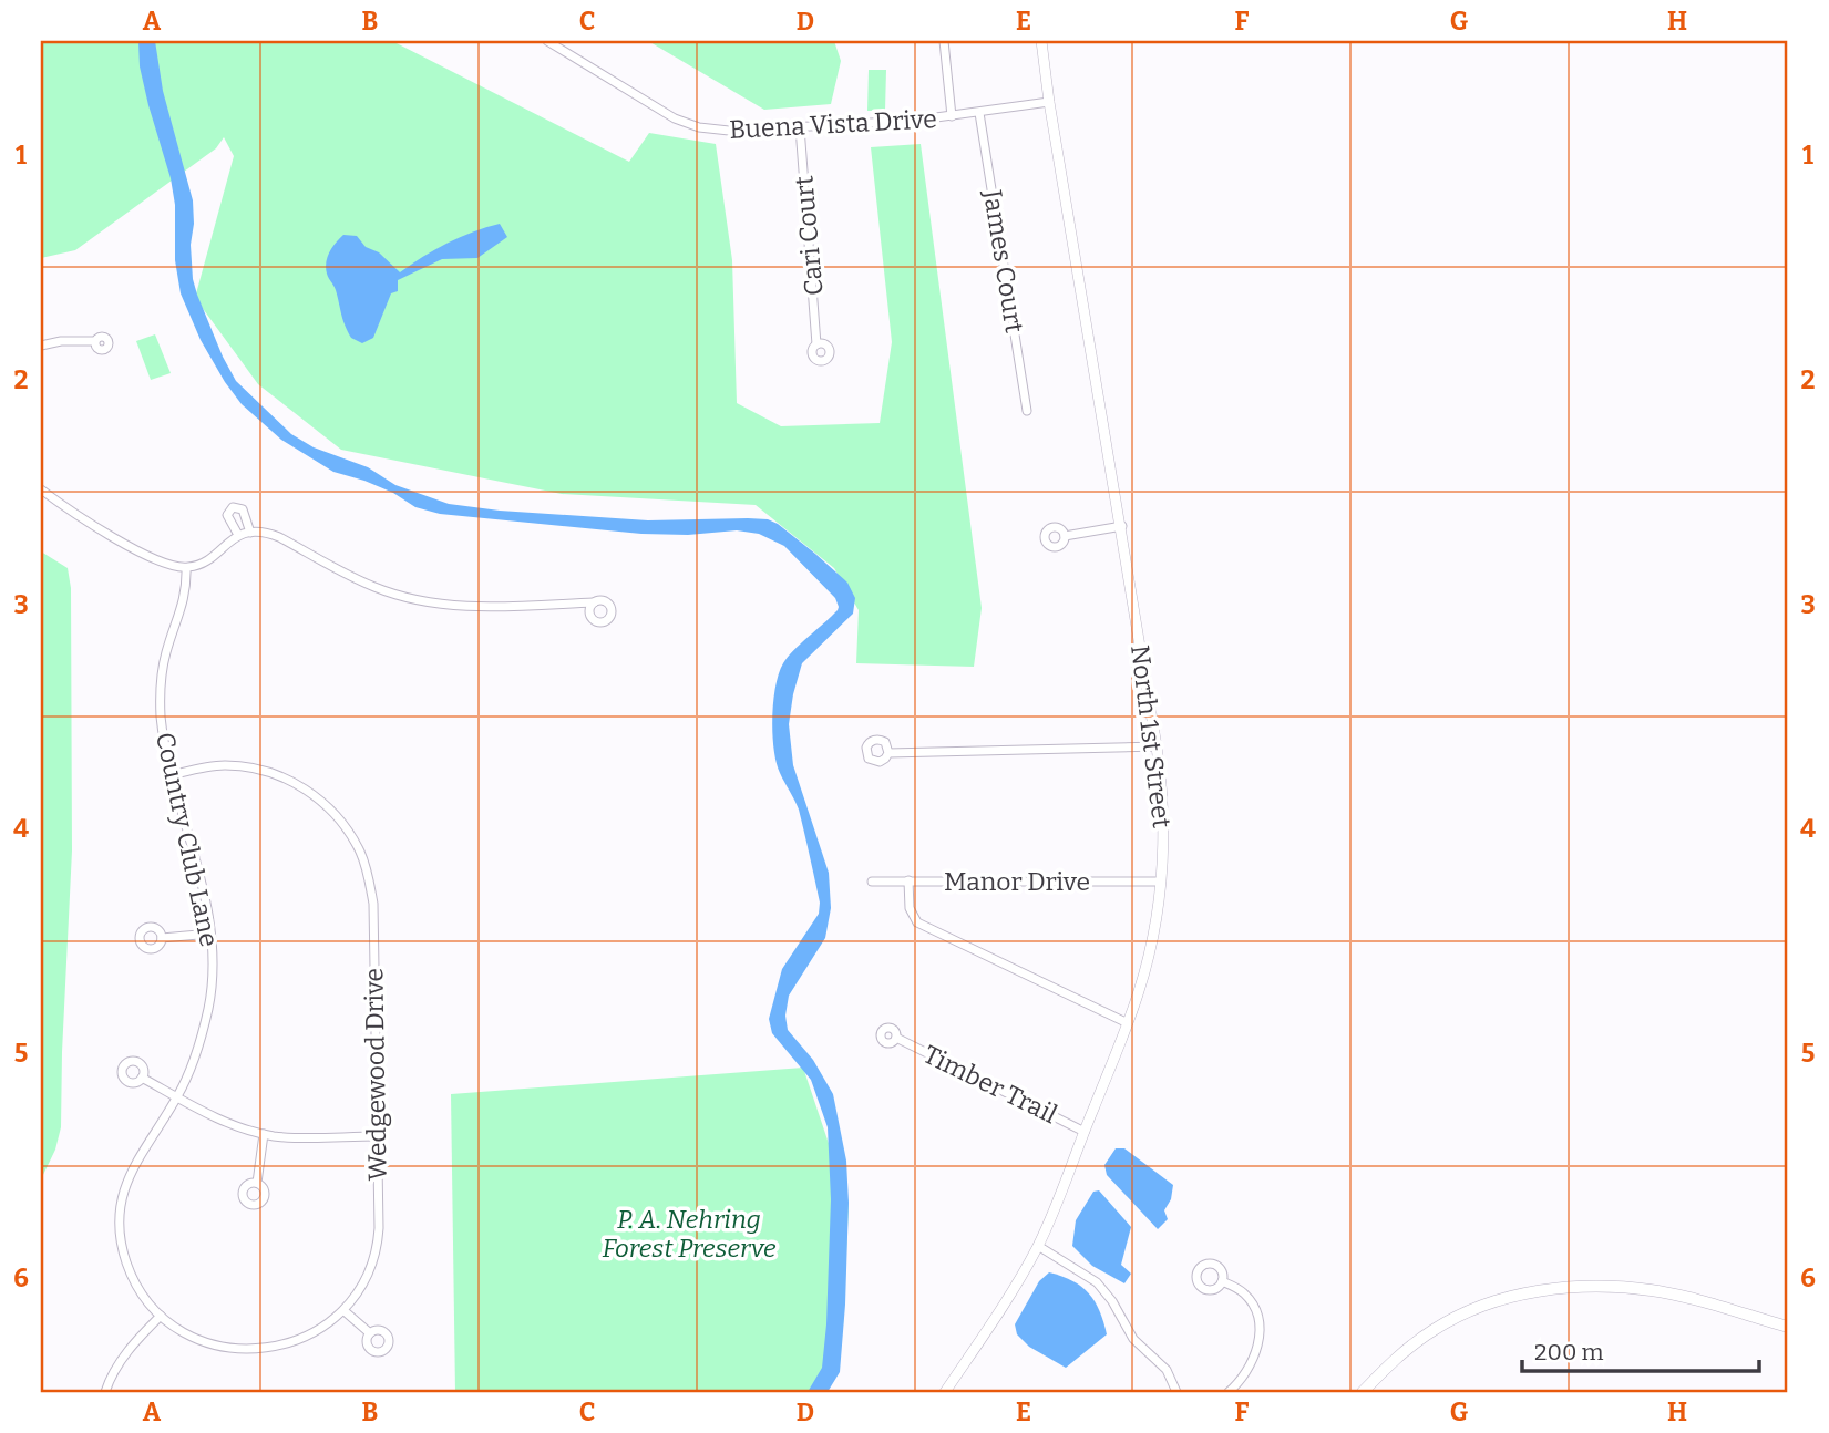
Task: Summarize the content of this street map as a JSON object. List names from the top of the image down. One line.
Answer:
{"streets":{"street":["Buena Vista Drive","Cari Court","James Court","North 1st Street","Country Club Lane","Manor Drive","Wedgewood Drive","Timber Trail"]},"crossings":[["Buena Vista Drive","Cari Court"],["Buena Vista Drive","James Court"],["Buena Vista Drive","North 1st Street"],["North 1st Street","Manor Drive"],["North 1st Street","Timber Trail"],["Country Club Lane","Wedgewood Drive"]],"parks":["P. A. Nehring Forest Preserve"],"scale_bar":"200 m","grid":{"columns":["A","B","C","D","E","F","G","H"],"rows":["1","2","3","4","5","6"]}}
